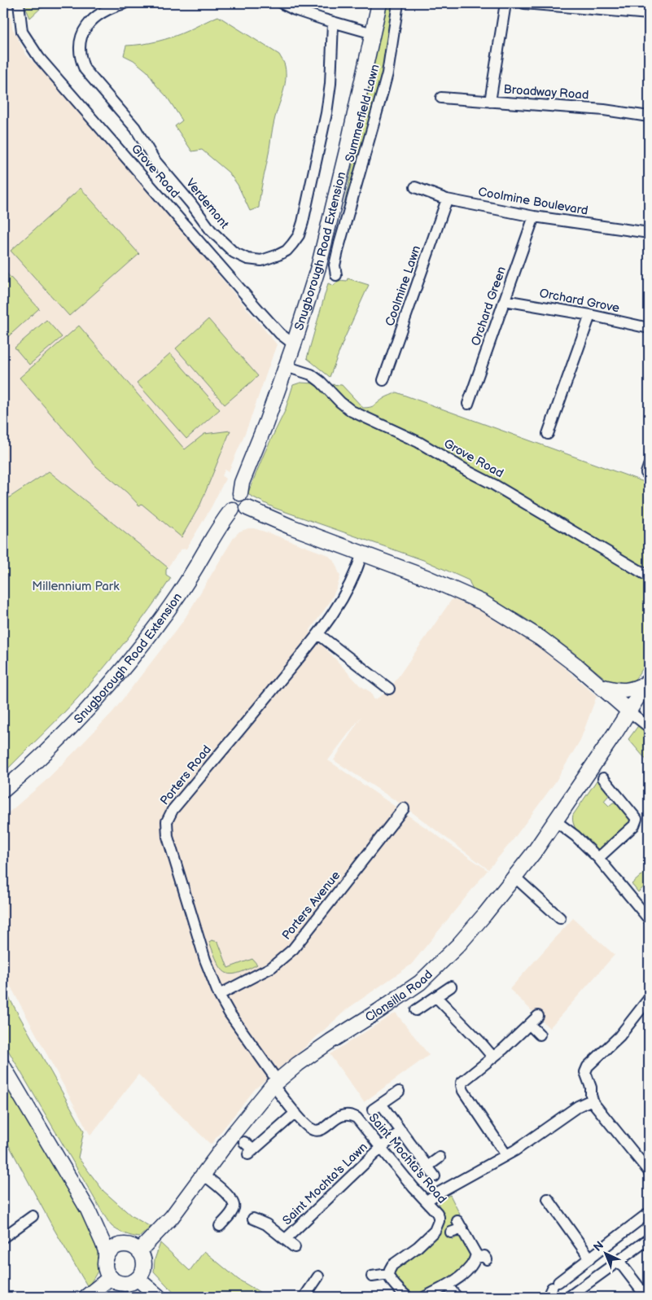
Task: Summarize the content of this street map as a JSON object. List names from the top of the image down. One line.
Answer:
{"streets":{"main road":["Snugborough Road Extension","Clonsilla Road"],"street":["Broadway Road","Summerfield Lawn","Grove Road","Coolmine Boulevard","Verdemont","Coolmine Lawn","Orchard Grove","Orchard Green","Porters Road","Porters Avenue","Saint Mochta's Road","Saint Mochta's Lawn"]},"crossings":[["Grove Road","Snugborough Road Extension"],["Coolmine Boulevard","Coolmine Lawn"],["Coolmine Boulevard","Orchard Green"],["Orchard Grove","Orchard Green"],["Porters Road","Porters Avenue"],["Porters Road","Clonsilla Road"],["Porters Road","Saint Mochta's Road"],["Clonsilla Road","Saint Mochta's Road"],["Saint Mochta's Road","Saint Mochta's Lawn"]],"parks":["Millennium Park"],"north":"top left"}
